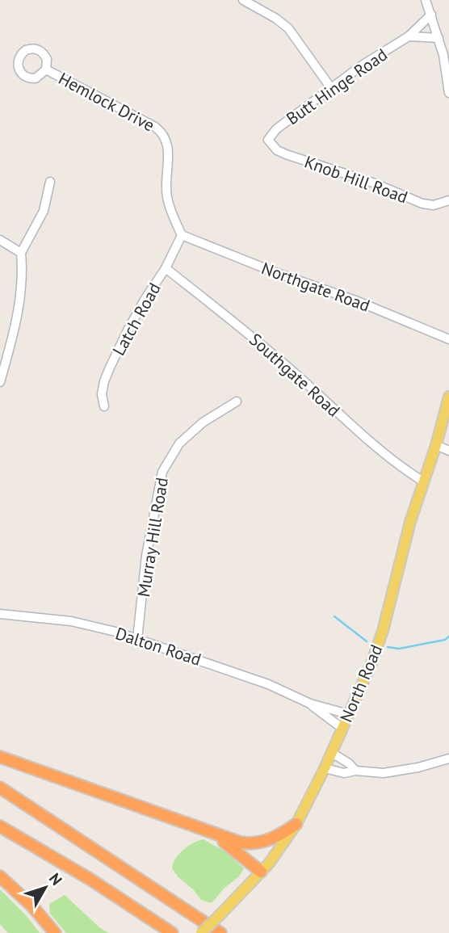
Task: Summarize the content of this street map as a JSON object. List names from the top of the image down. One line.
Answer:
{"streets":{"main road":["North Road"],"street":["Butt Hinge Road","Hemlock Drive","Knob Hill Road","Northgate Road","Latch Road","Southgate Road","Murray Hill Road","Dalton Road"]},"crossings":[["Butt Hinge Road","Knob Hill Road"],["Hemlock Drive","Northgate Road"],["Hemlock Drive","Latch Road"],["Northgate Road","Latch Road"],["Latch Road","Southgate Road"],["Southgate Road","North Road"],["Murray Hill Road","Dalton Road"],["Dalton Road","North Road"]],"north":"top right"}
